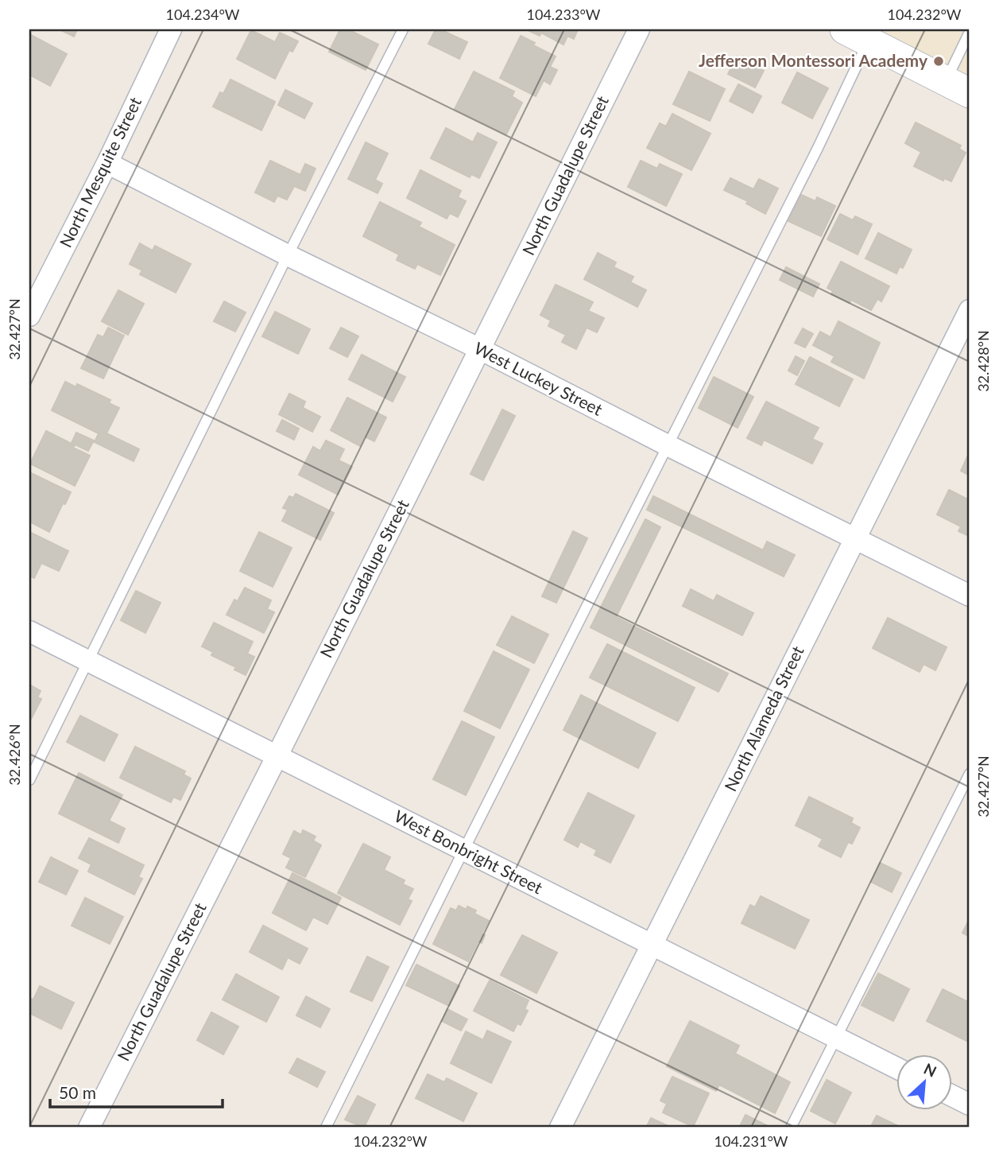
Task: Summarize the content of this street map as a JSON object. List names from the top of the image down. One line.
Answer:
{"streets":{"street":["North Mesquite Street","North Guadalupe Street","West Luckey Street","North Alameda Street","West Bonbright Street"]},"crossings":[["North Mesquite Street","West Luckey Street"],["North Guadalupe Street","West Luckey Street"],["North Guadalupe Street","West Bonbright Street"],["West Luckey Street","North Alameda Street"],["North Alameda Street","West Bonbright Street"]],"places":["Jefferson Montessori Academy"],"scale_bar":"50 m","north":"top right","coordinates":["104.234°W","104.233°W","104.232°W","32.427°N","32.428°N","32.426°N","104.231°W"]}
